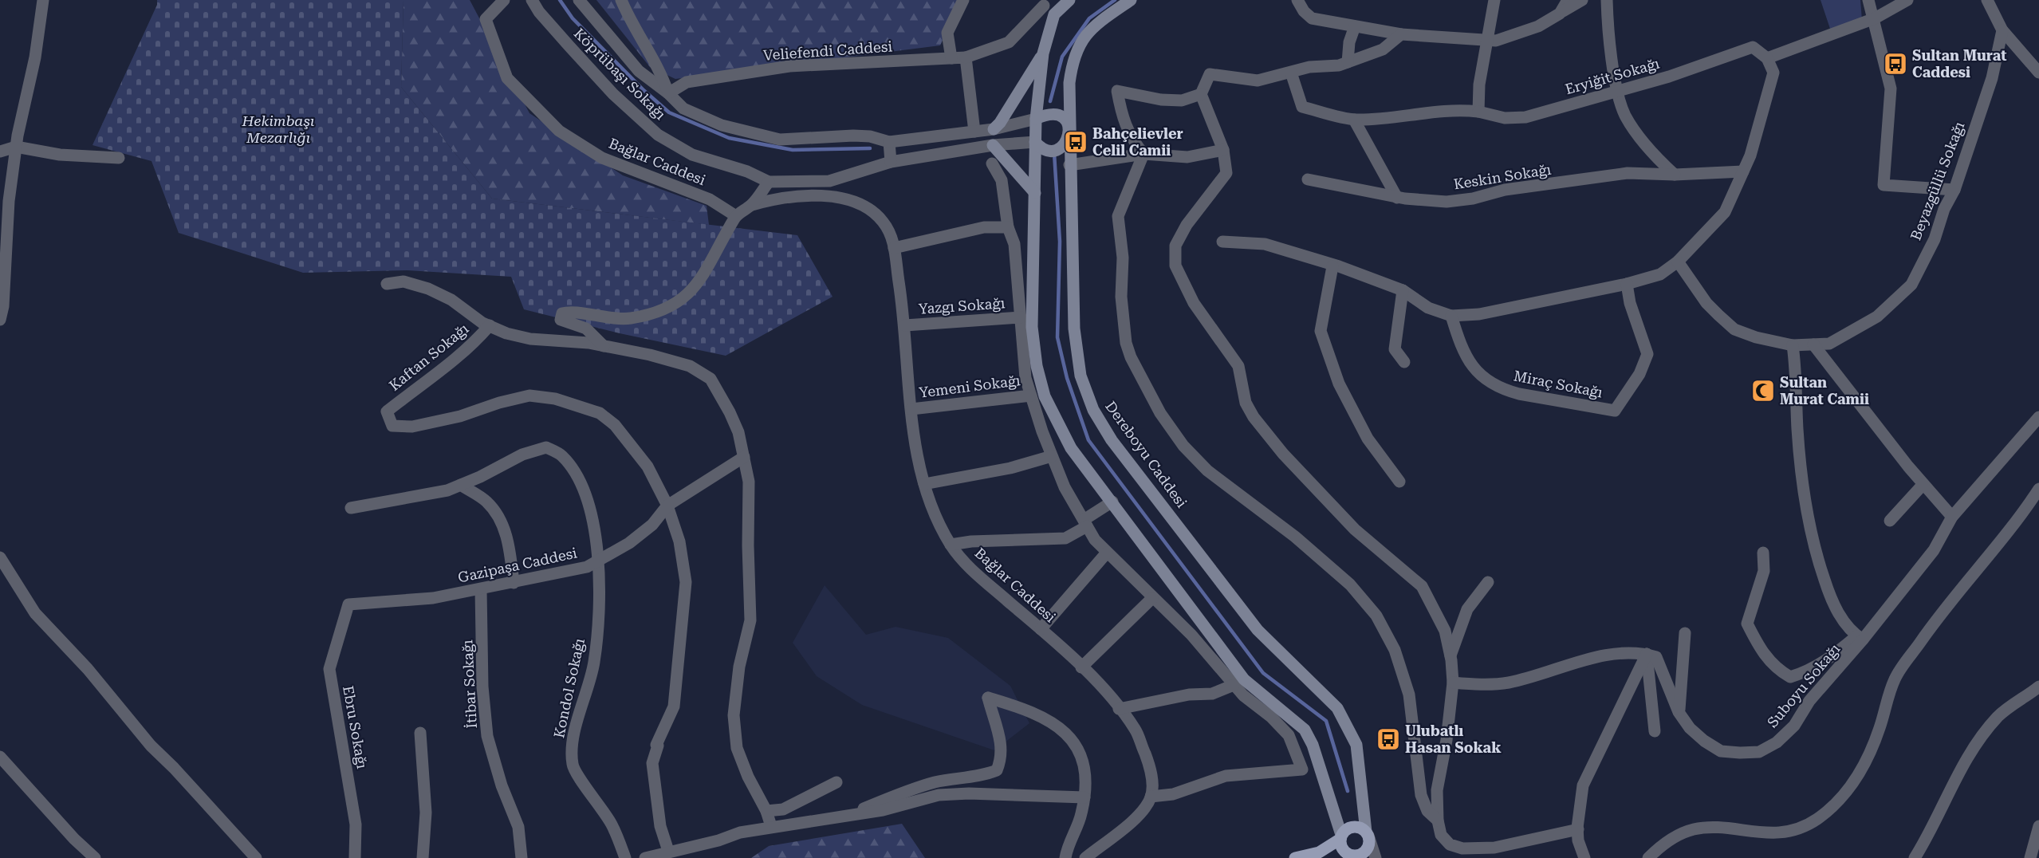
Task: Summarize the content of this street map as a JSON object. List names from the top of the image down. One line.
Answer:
{"streets":{"main road":["Dereboyu Caddesi"],"street":["Veliefendi Caddesi","Köprübaşı Sokağı","Eryiğit Sokağı","Bağlar Caddesi","Keskin Sokağı","Beyazgüllü Sokağı","Yazgı Sokağı","Kaftan Sokağı","Miraç Sokağı","Yemeni Sokağı","Gazipaşa Caddesi","İtibar Sokağı","Suboyu Sokağı","Kondol Sokağı","Ebru Sokağı"]},"crossings":[["Veliefendi Caddesi","Köprübaşı Sokağı"],["Köprübaşı Sokağı","Dereboyu Caddesi"],["Bağlar Caddesi","Yazgı Sokağı"],["Bağlar Caddesi","Yemeni Sokağı"],["Kaftan Sokağı","Gazipaşa Caddesi"],["Gazipaşa Caddesi","İtibar Sokağı"],["Gazipaşa Caddesi","Kondol Sokağı"],["Gazipaşa Caddesi","Ebru Sokağı"]],"parks":["Hekimbaşı Mezarlığı"],"places":{"bus stop":["Sultan Murat Caddesi","Bahçelievler Celil Camii","Ulubatlı Hasan Sokak"],"mosque":["Sultan Murat Camii"]}}
